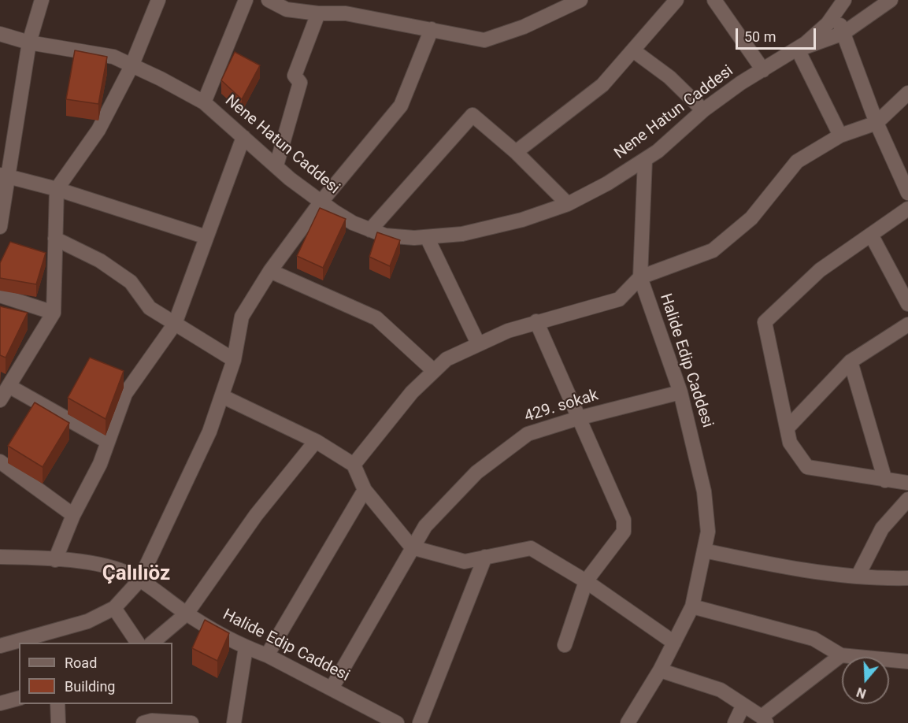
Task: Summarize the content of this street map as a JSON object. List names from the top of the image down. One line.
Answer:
{"streets":{"street":["Nene Hatun Caddesi","Halide Edip Caddesi","429. sokak"]},"crossings":[["Nene Hatun Caddesi","Halide Edip Caddesi"],["Halide Edip Caddesi","429. sokak"]],"districts":["Çalılıöz"],"legend":["Road","Building"],"scale_bar":"50 m","north":"bottom"}
